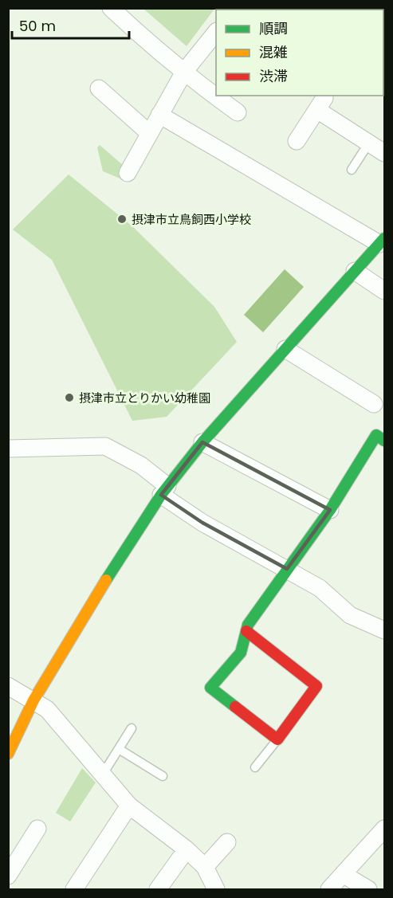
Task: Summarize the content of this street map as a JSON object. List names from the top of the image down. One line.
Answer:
{"places":["摂津市立鳥飼西小学校","摂津市立とりかい幼稚園"],"legend":["順調","混雑","渋滞"],"scale_bar":"50 m"}
